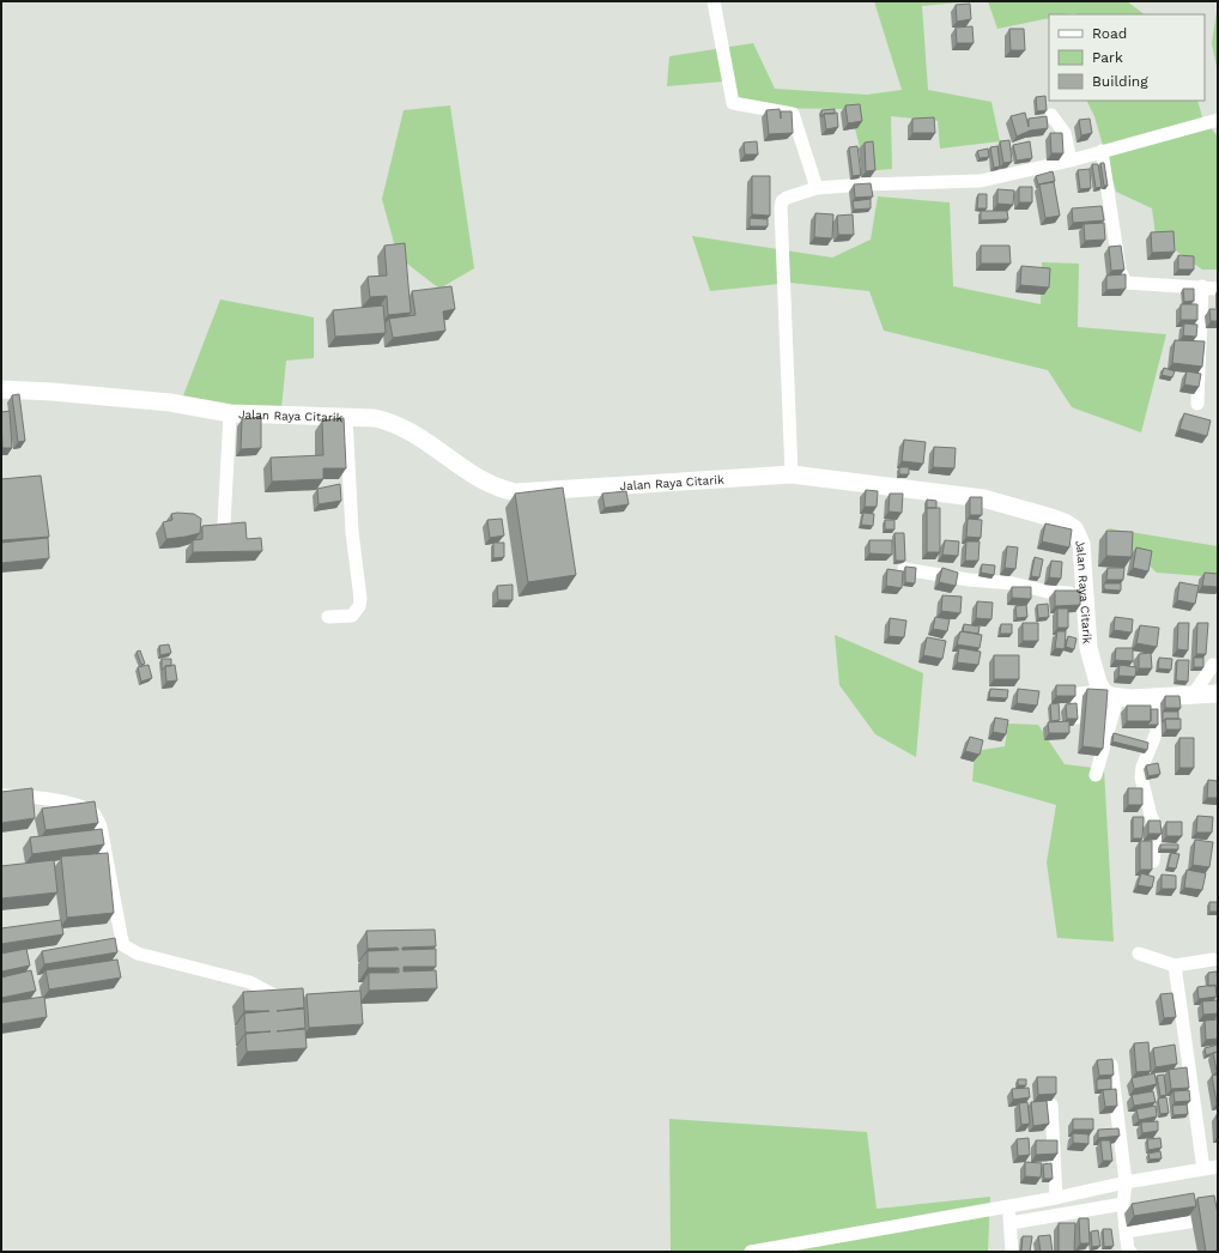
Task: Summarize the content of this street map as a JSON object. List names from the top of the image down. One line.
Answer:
{"streets":{"street":["Jalan Raya Citarik"]},"legend":["Road","Park","Building"]}
